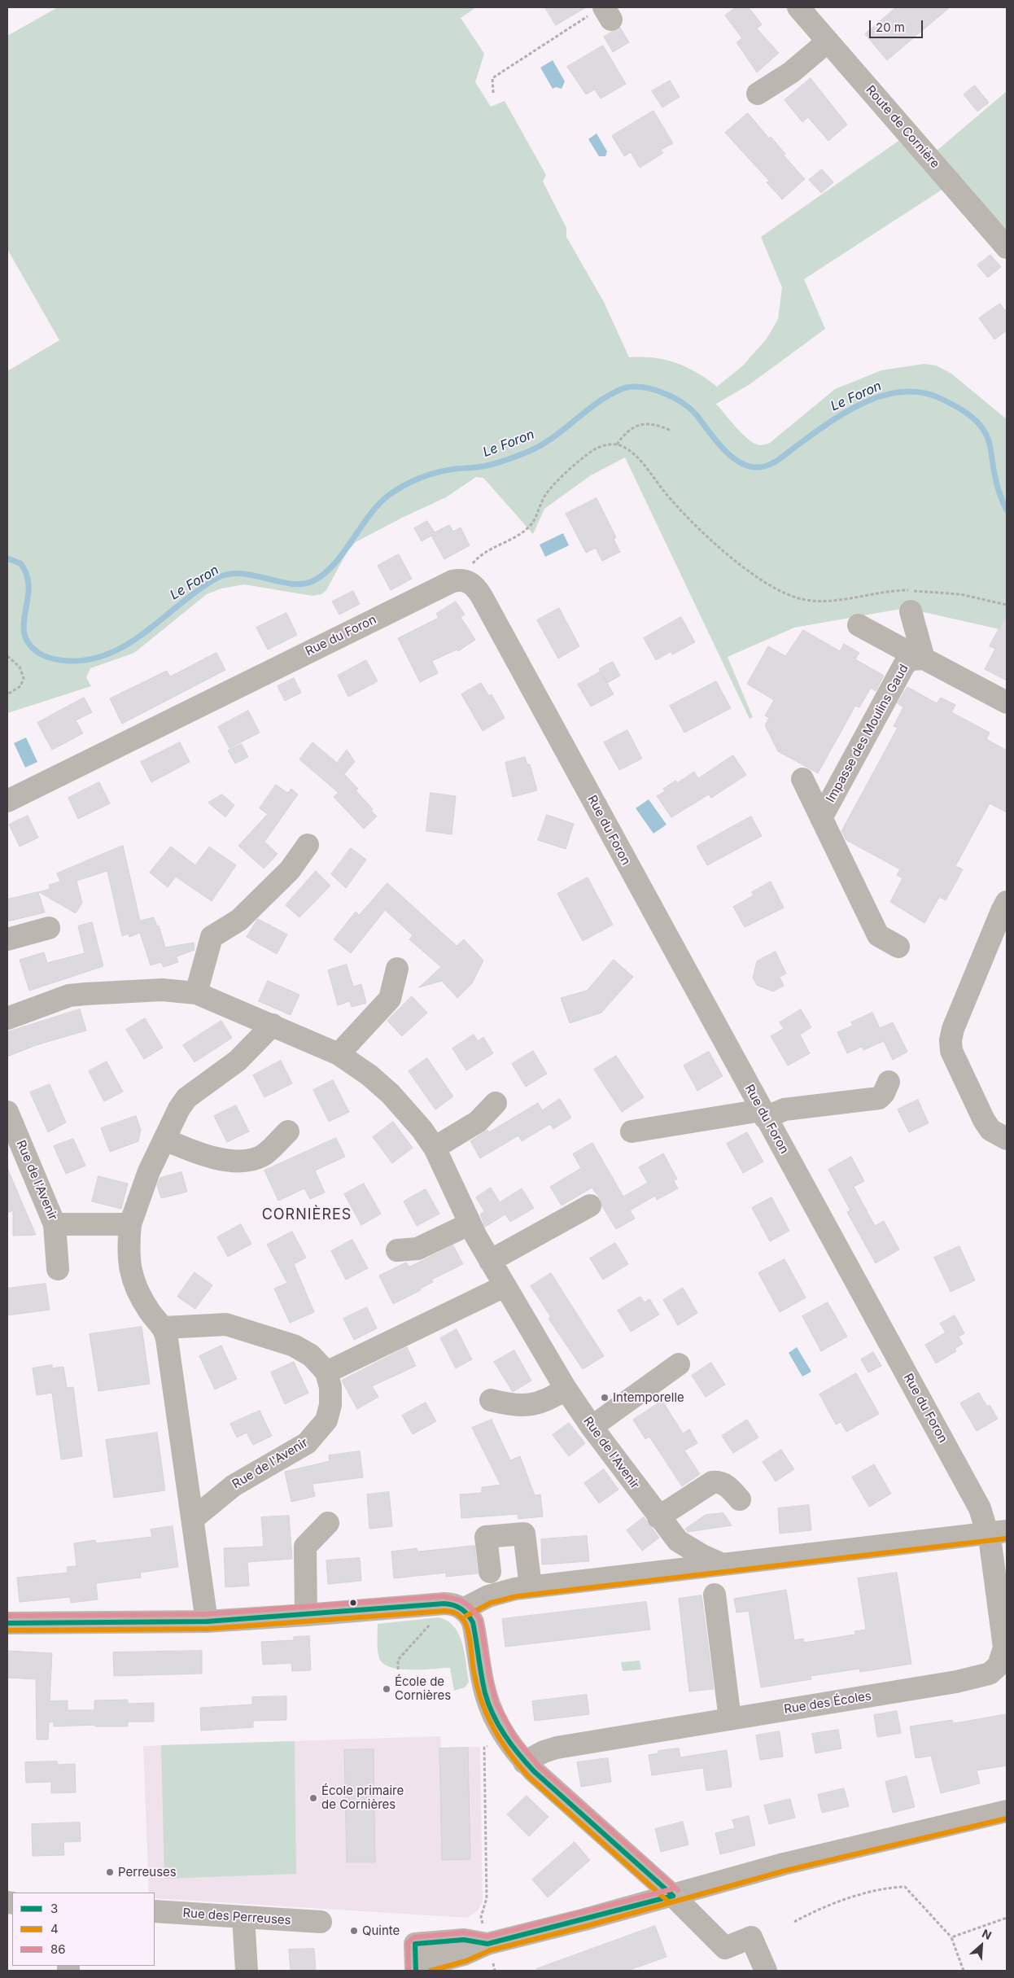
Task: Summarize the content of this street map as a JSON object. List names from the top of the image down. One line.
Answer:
{"streets":{"street":["Route de Cornière","Rue du Foron","Impasse des Moulins Gaud","Rue de l'Avenir","Rue des Écoles","Rue des Perreuses"]},"crossings":[["Rue du Foron","Rue des Écoles"]],"districts":["CORNIÈRES"],"water":["Le Foron"],"places":["Intemporelle","École de Cornières","École primaire de Cornières","Perreuses","Quinte"],"lines":["transit line 4","transit line 86","transit line 3"],"legend":["3","4","86"],"scale_bar":"20 m","north":"top right"}
